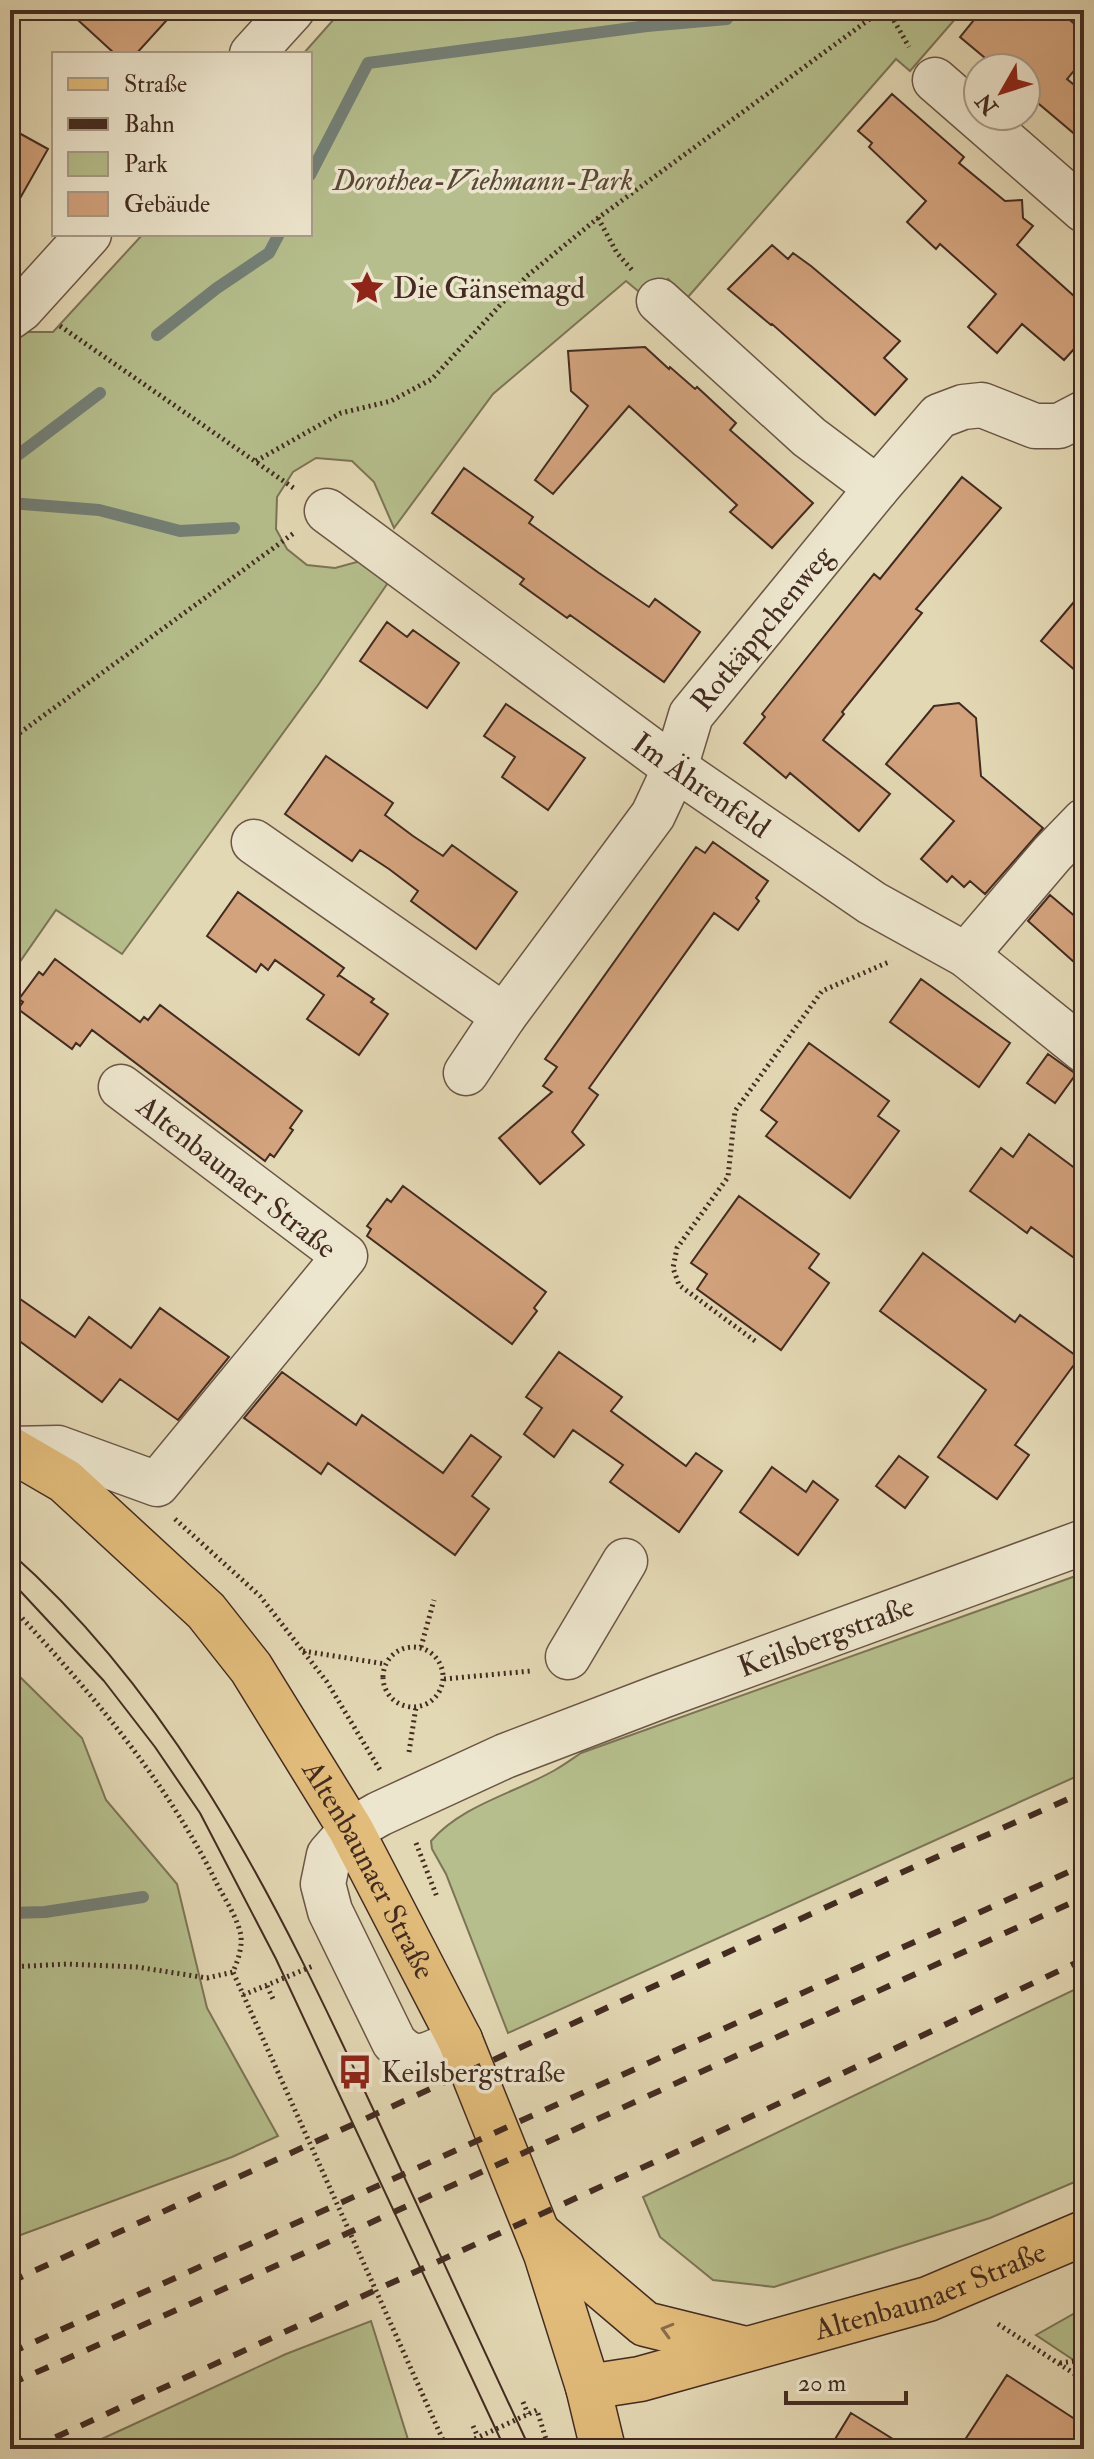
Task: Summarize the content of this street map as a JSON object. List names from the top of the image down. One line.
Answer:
{"streets":{"main road":["Altenbaunaer Straße"],"street":["Rotkäppchenweg","Im Ährenfeld","Keilsbergstraße"]},"crossings":[["Rotkäppchenweg","Im Ährenfeld"],["Altenbaunaer Straße","Keilsbergstraße"]],"parks":["Dorothea-Viehmann-Park"],"places":{"place":["Die Gänsemagd"],"bus stop":["Keilsbergstraße"]},"legend":["Straße","Bahn","Park","Gebäude"],"scale_bar":"20 m","north":"bottom left"}
